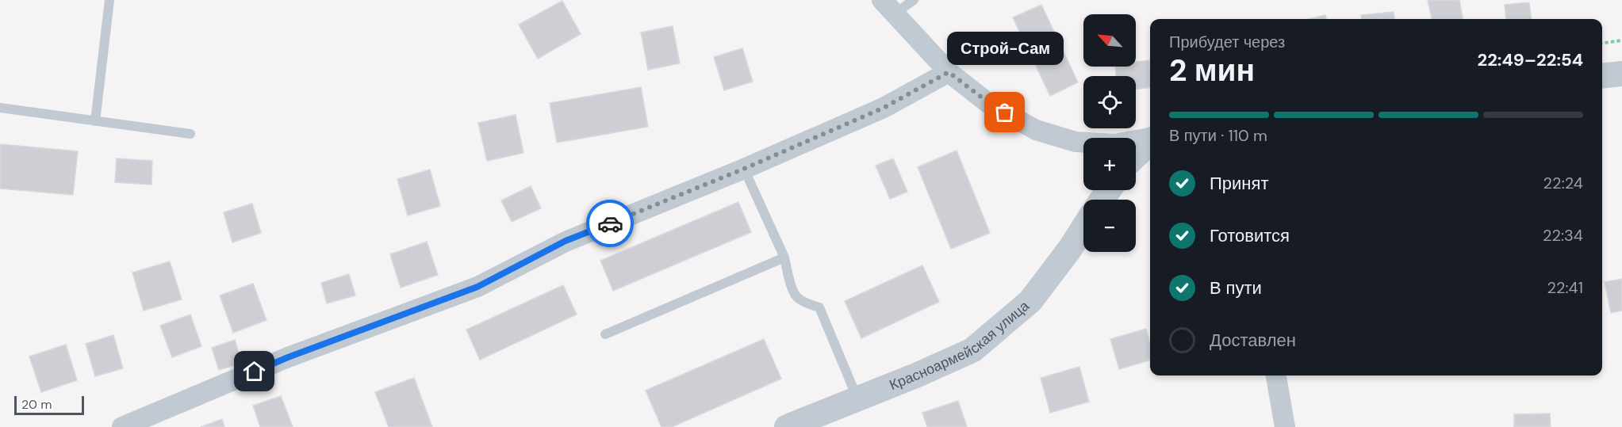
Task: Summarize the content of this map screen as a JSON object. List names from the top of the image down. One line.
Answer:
{"streets":{"street":["Красноармейская улица"]},"places":["Строй-Сам"],"scale_bar":"20 m","north":"top left","page":{"map_buttons":["+","−"],"heading":["2 мин","Прибудет через","22:49–22:54"],"bubble":"Строй-Сам","bar":"В пути · 110 m","list":[["Принят","22:24"],["Готовится","22:34"],["В пути","22:41"],"Доставлен"],"scale":"20 m"}}
